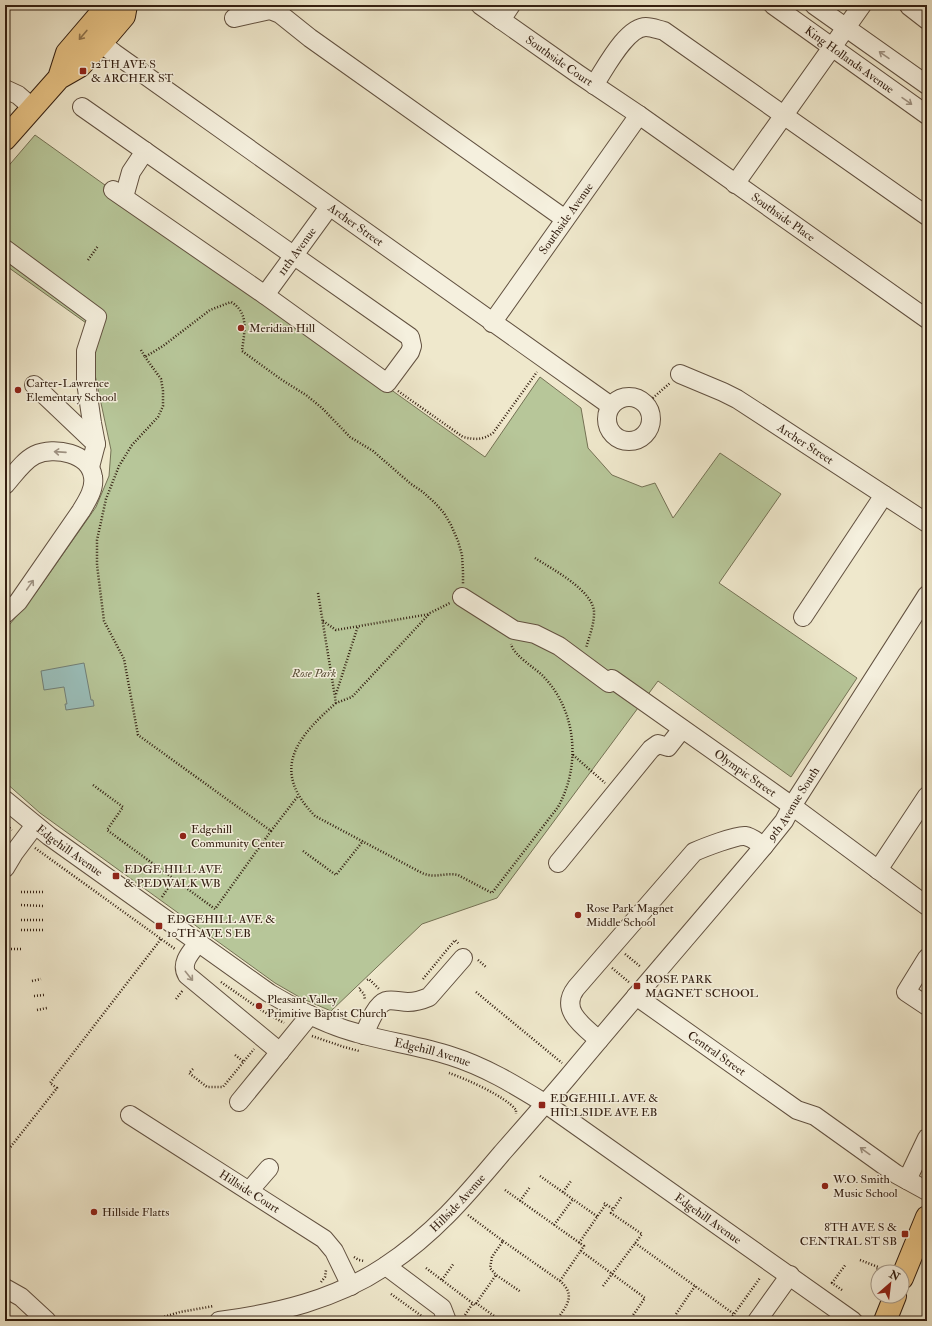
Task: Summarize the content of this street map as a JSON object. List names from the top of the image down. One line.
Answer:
{"streets":{"street":["Southside Court","King Hollands Avenue","Southside Place","Southside Avenue","Archer Street","11th Avenue","Olympic Street","9th Avenue South","Edgehill Avenue","Central Street","Hillside Court","Hillside Avenue"]},"crossings":[["Southside Court","Southside Place"],["Southside Court","Southside Avenue"],["Southside Place","Southside Avenue"],["Southside Avenue","Archer Street"],["Archer Street","11th Avenue"],["Olympic Street","9th Avenue South"],["9th Avenue South","Central Street"],["9th Avenue South","Hillside Avenue"],["Edgehill Avenue","Hillside Avenue"],["Central Street","Hillside Avenue"],["Hillside Court","Hillside Avenue"]],"one_way":["Central Street"],"parks":["Rose Park"],"places":{"transit":["12TH AVE S & ARCHER ST","EDGE HILL AVE & PEDWALK WB","EDGEHILL AVE & 10TH AVE S EB","ROSE PARK MAGNET SCHOOL","EDGEHILL AVE & HILLSIDE AVE EB","8TH AVE S & CENTRAL ST SB"],"other":["Meridian Hill","Carter-Lawrence Elementary School","Edgehill Community Center","Rose Park Magnet Middle School","Pleasant Valley Primitive Baptist Church","W.O. Smith Music School","Hillside Flatts"]},"north":"top right"}
